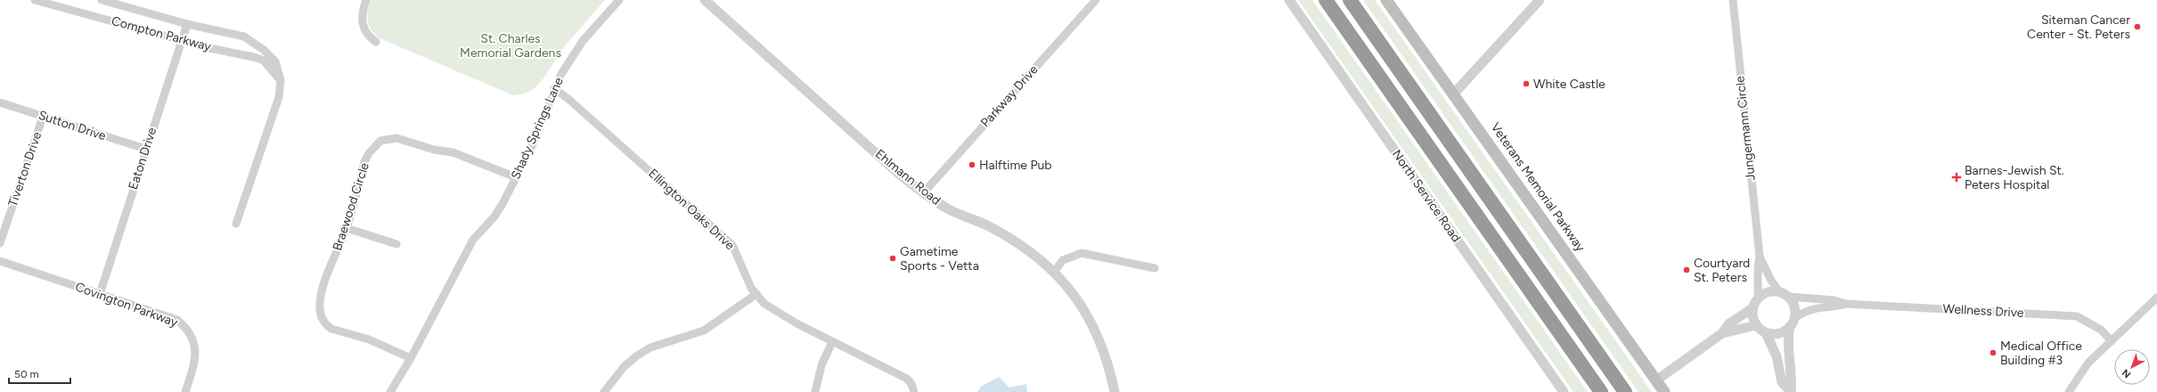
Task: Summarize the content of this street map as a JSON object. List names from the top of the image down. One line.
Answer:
{"streets":{"main road":["Veterans Memorial Parkway"],"street":["Compton Parkway","Parkway Drive","Sutton Drive","Shady Springs Lane","Jungermann Circle","Eaton Drive","Tiverton Drive","Ehlmann Road","North Service Road","Braewood Circle","Ellington Oaks Drive","Covington Parkway","Wellness Drive"]},"crossings":[["Compton Parkway","Eaton Drive"],["Parkway Drive","Ehlmann Road"],["Sutton Drive","Eaton Drive"],["Sutton Drive","Tiverton Drive"],["Shady Springs Lane","Braewood Circle"],["Shady Springs Lane","Ellington Oaks Drive"],["Jungermann Circle","Wellness Drive"],["Eaton Drive","Covington Parkway"]],"parks":["St. Charles Memorial Gardens"],"places":{"other":["Siteman Cancer Center - St. Peters","White Castle","Halftime Pub","Gametime Sports - Vetta","Courtyard St. Peters","Medical Office Building #3"],"health":["Barnes-Jewish St. Peters Hospital"]},"scale_bar":"50 m","north":"bottom left"}
